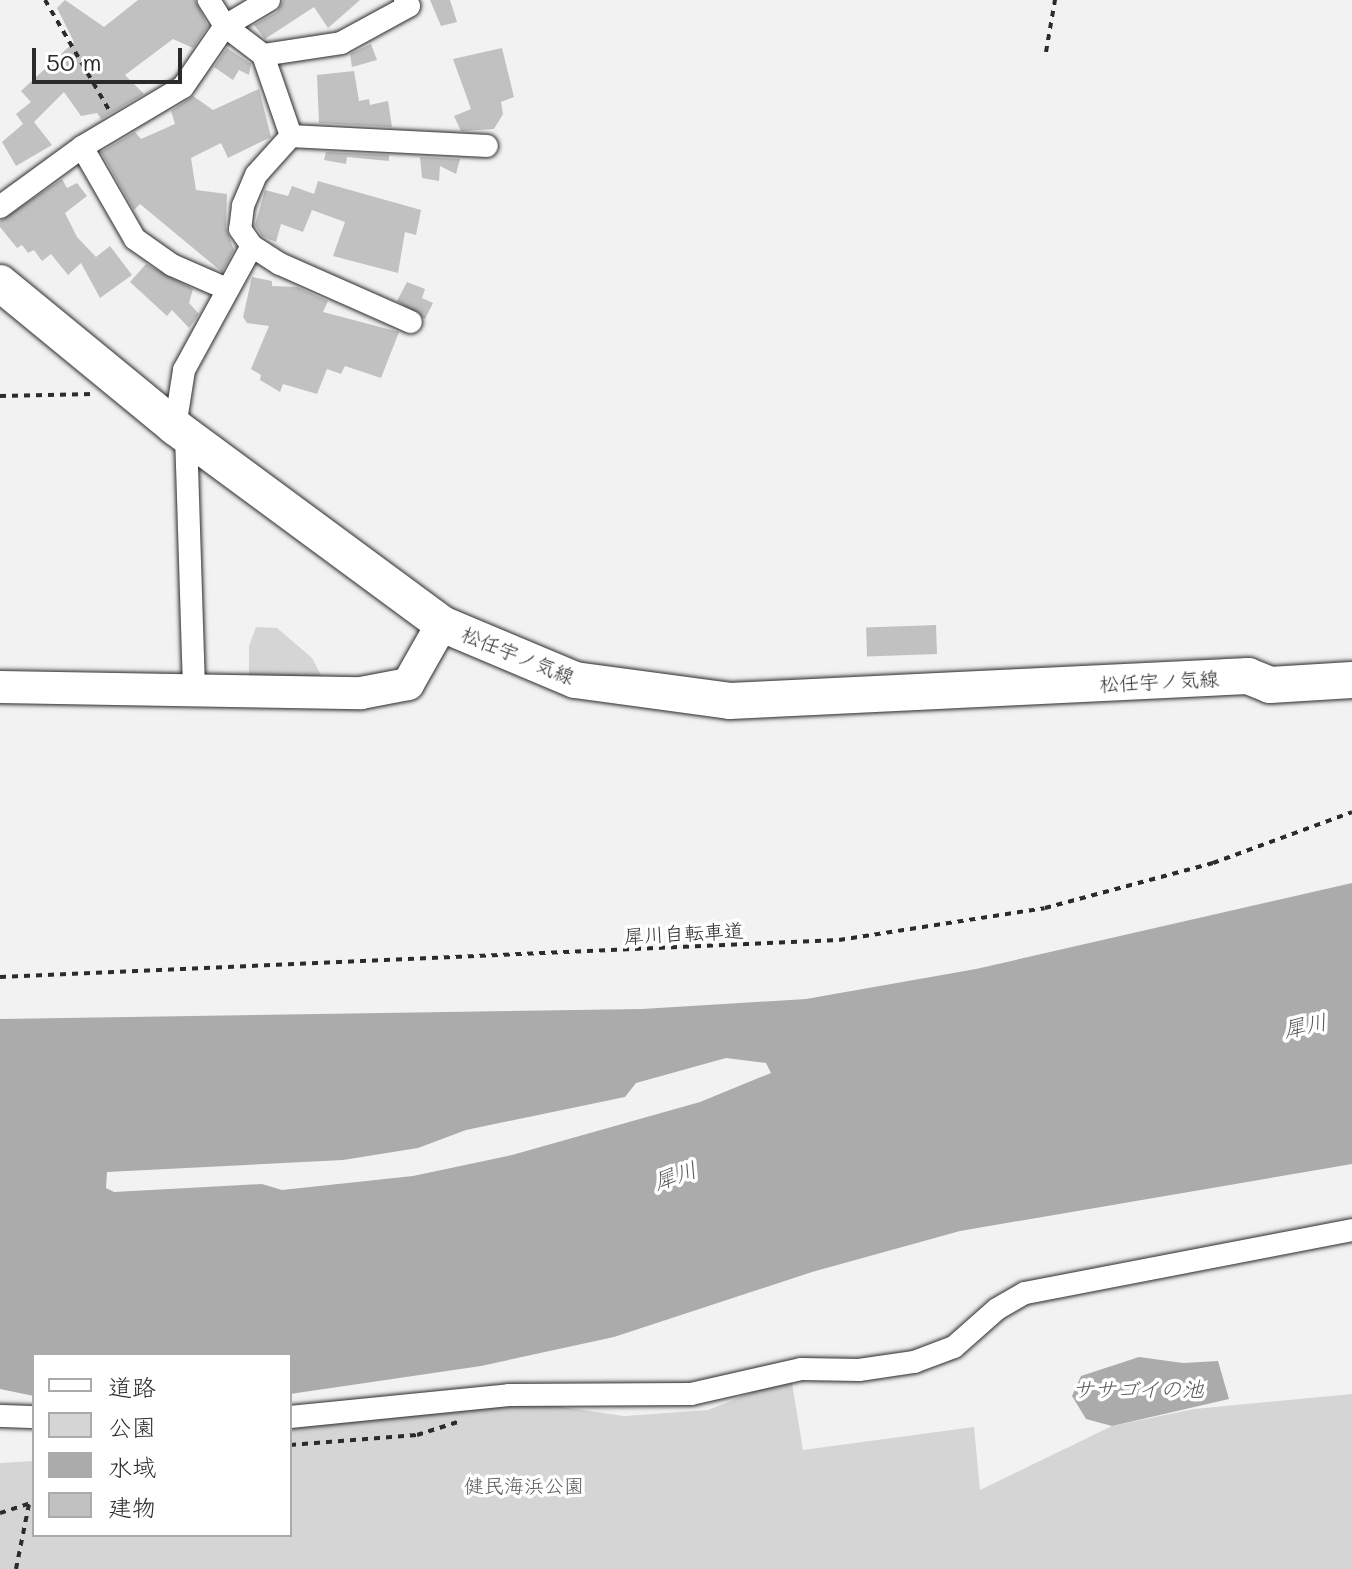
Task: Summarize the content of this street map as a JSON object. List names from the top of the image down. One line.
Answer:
{"streets":{"main road":["松任宇ノ気線"],"path":["犀川自転車道"]},"water":["犀川","ササゴイの池"],"parks":["健民海浜公園"],"legend":["道路","公園","水域","建物"],"scale_bar":"50 m"}
